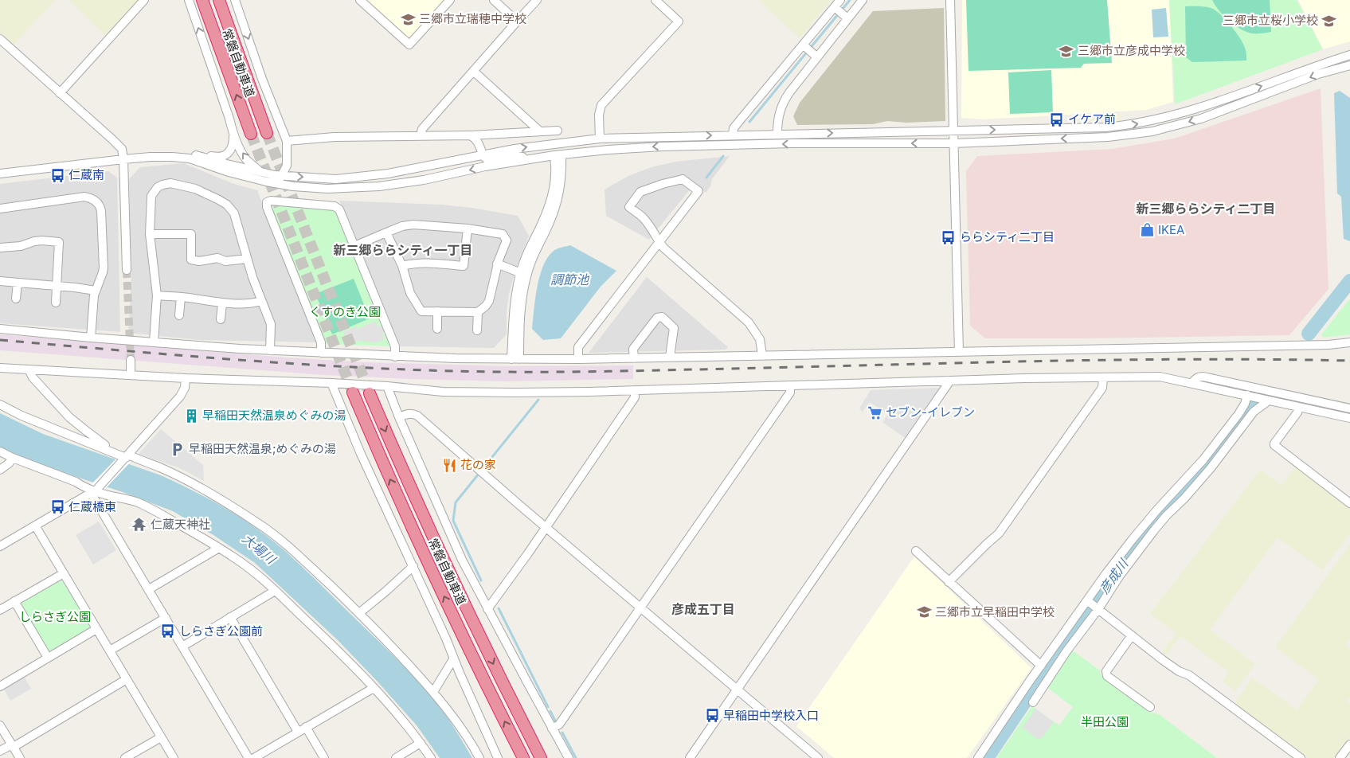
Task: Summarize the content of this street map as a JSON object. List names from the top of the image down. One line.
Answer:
{"streets":{"highway":["常磐自動車道"]},"districts":["新三郷ららシティ二丁目","新三郷ららシティ一丁目","彦成五丁目"],"water":["調節池","大場川","彦成川"],"parks":["くすのき公園","しらさぎ公園","半田公園"],"places":{"school or university":["三郷市立瑞穂中学校","三郷市立桜小学校","三郷市立彦成中学校","三郷市立早稲田中学校"],"bus stop":["イケア前","仁蔵南","ららシティ二丁目","仁蔵橋東","しらさぎ公園前","早稲田中学校入口"],"shop":["IKEA"],"supermarket":["セブン-イレブン"],"building":["早稲田天然温泉めぐみの湯"],"parking":["早稲田天然温泉;めぐみの湯"],"restaurant":["花の家"],"temple":["仁蔵天神社"]}}
